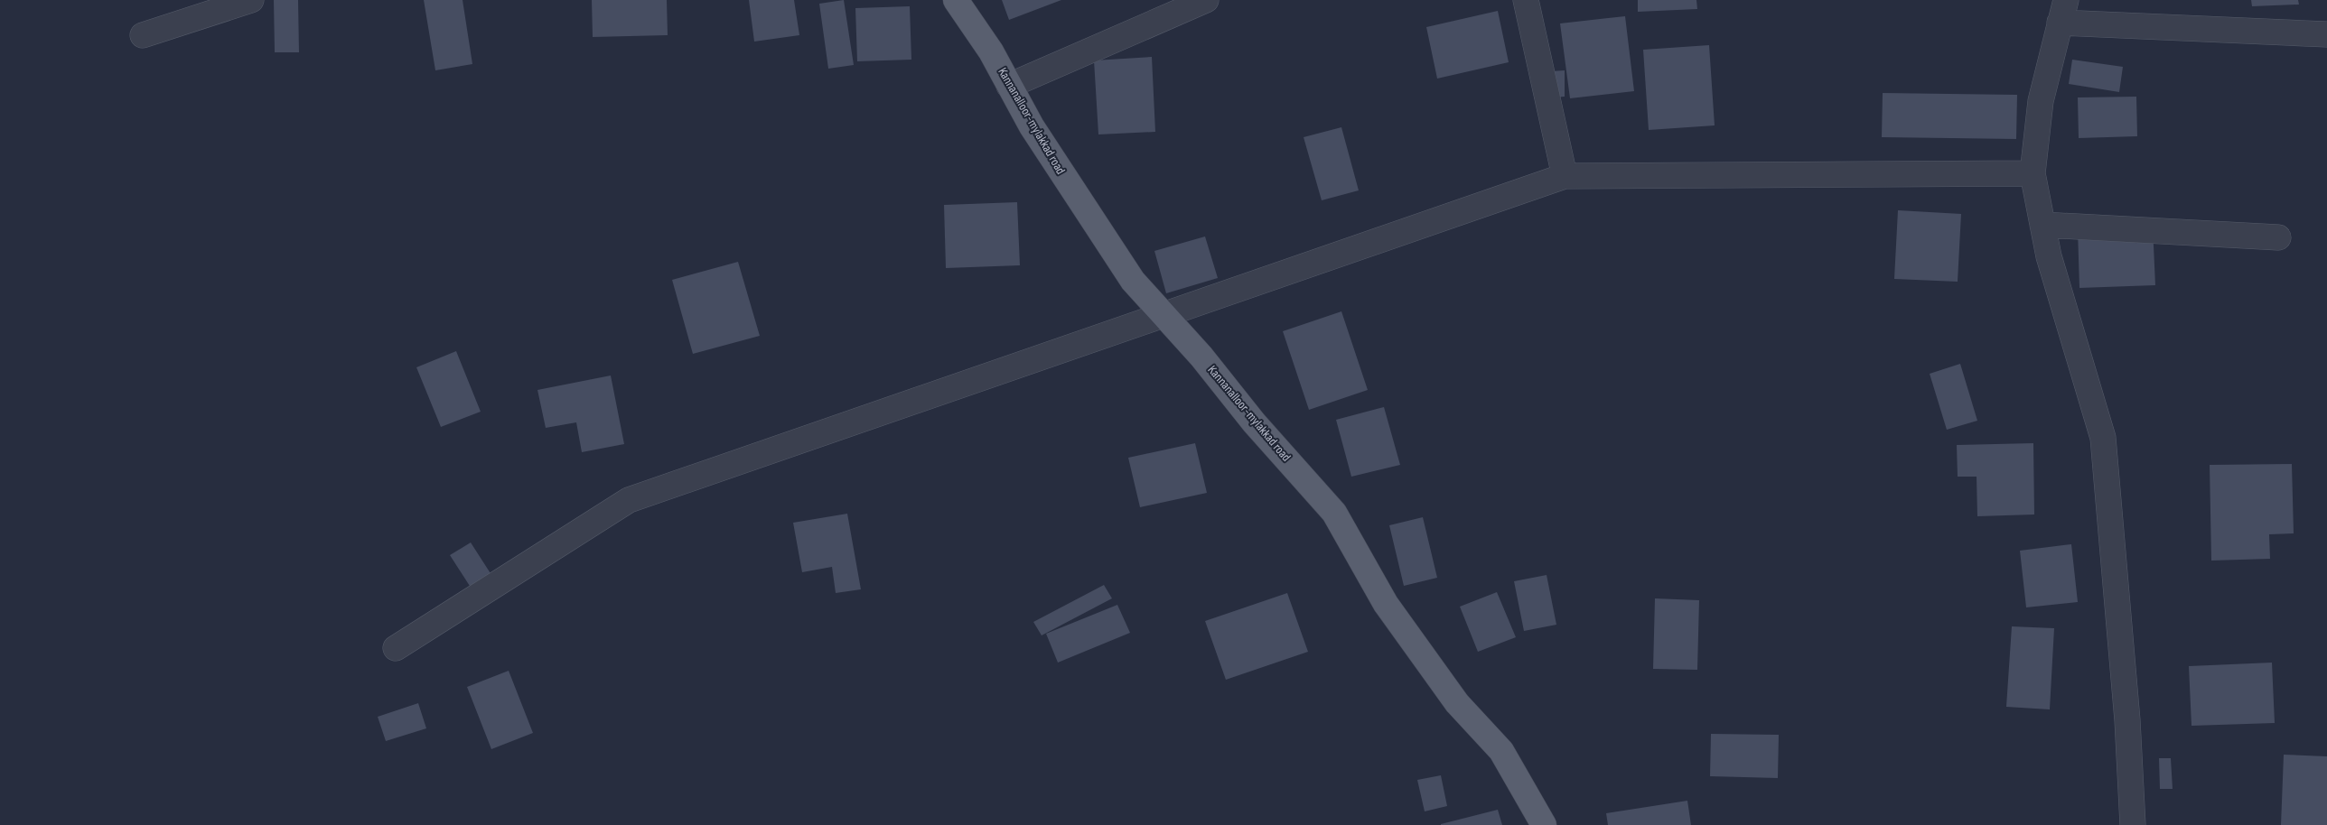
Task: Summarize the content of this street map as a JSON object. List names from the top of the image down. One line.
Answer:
{"streets":{"main road":["Kannanalloor-mylakkad road"]}}
